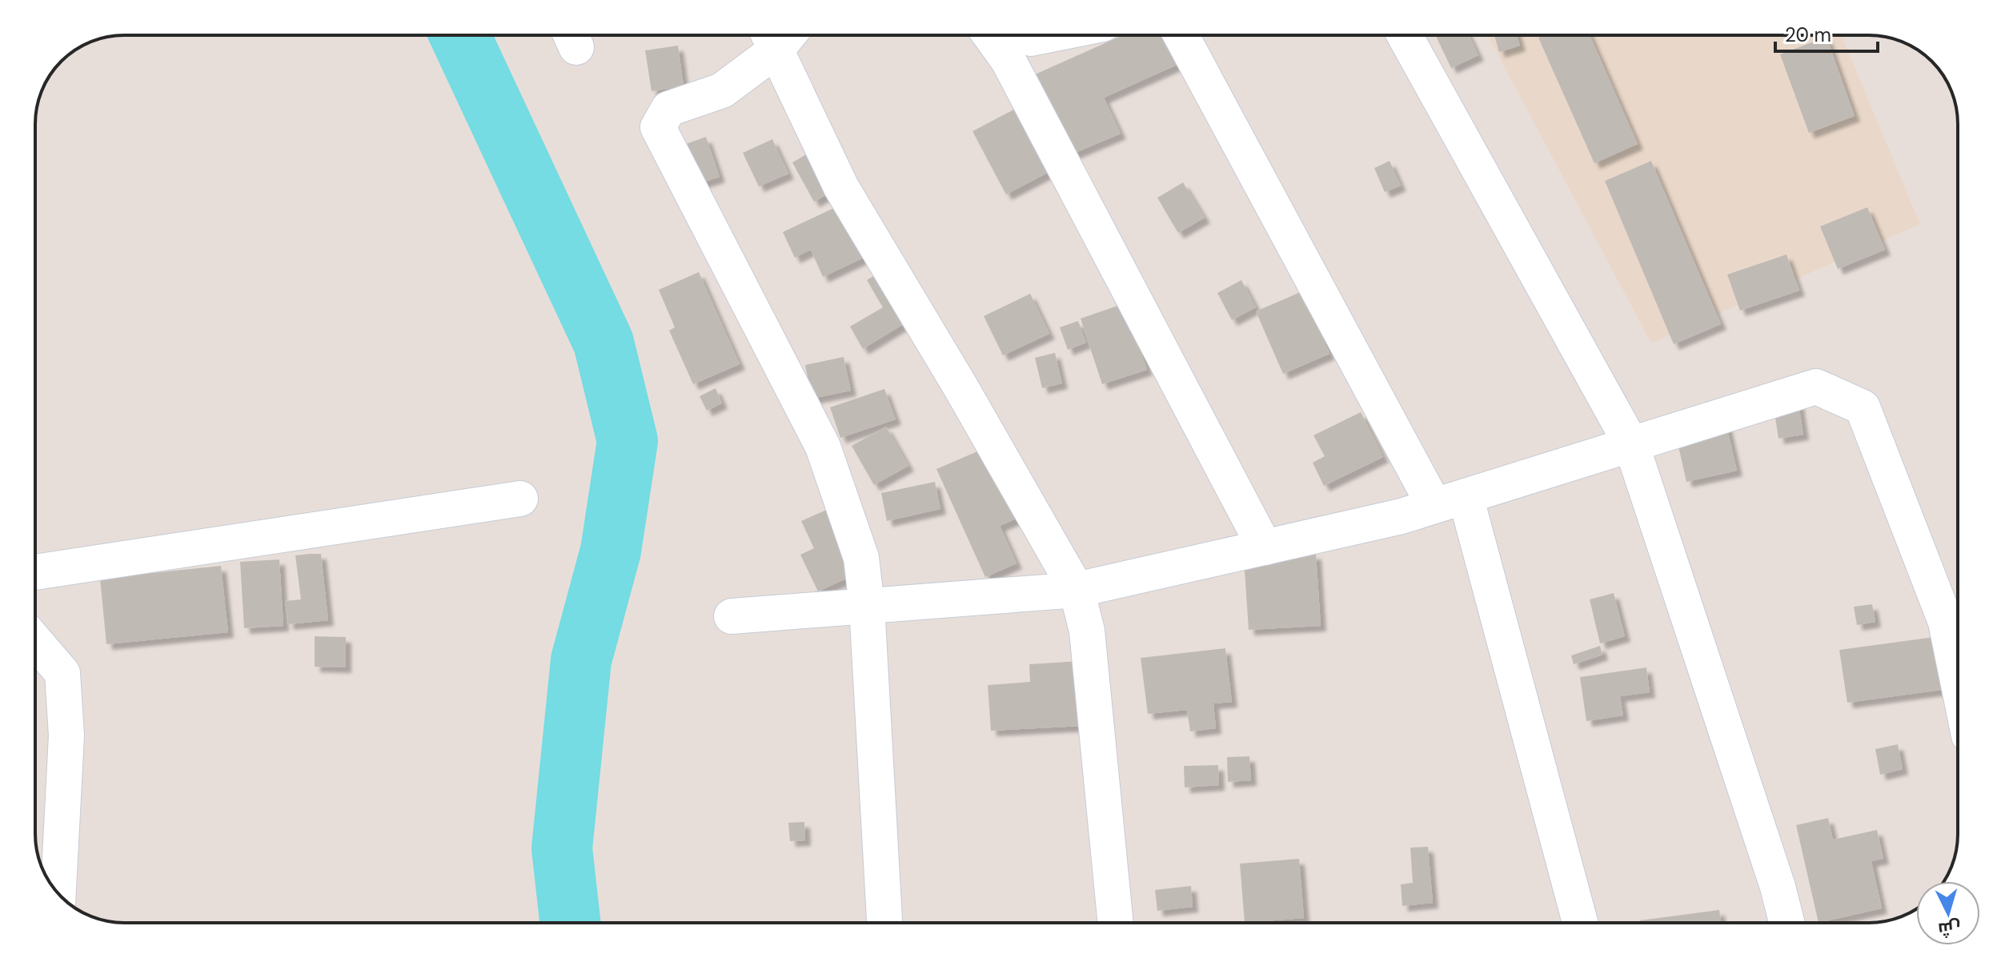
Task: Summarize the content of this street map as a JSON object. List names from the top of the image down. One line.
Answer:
{"scale_bar":"20 m","north":"bottom"}
